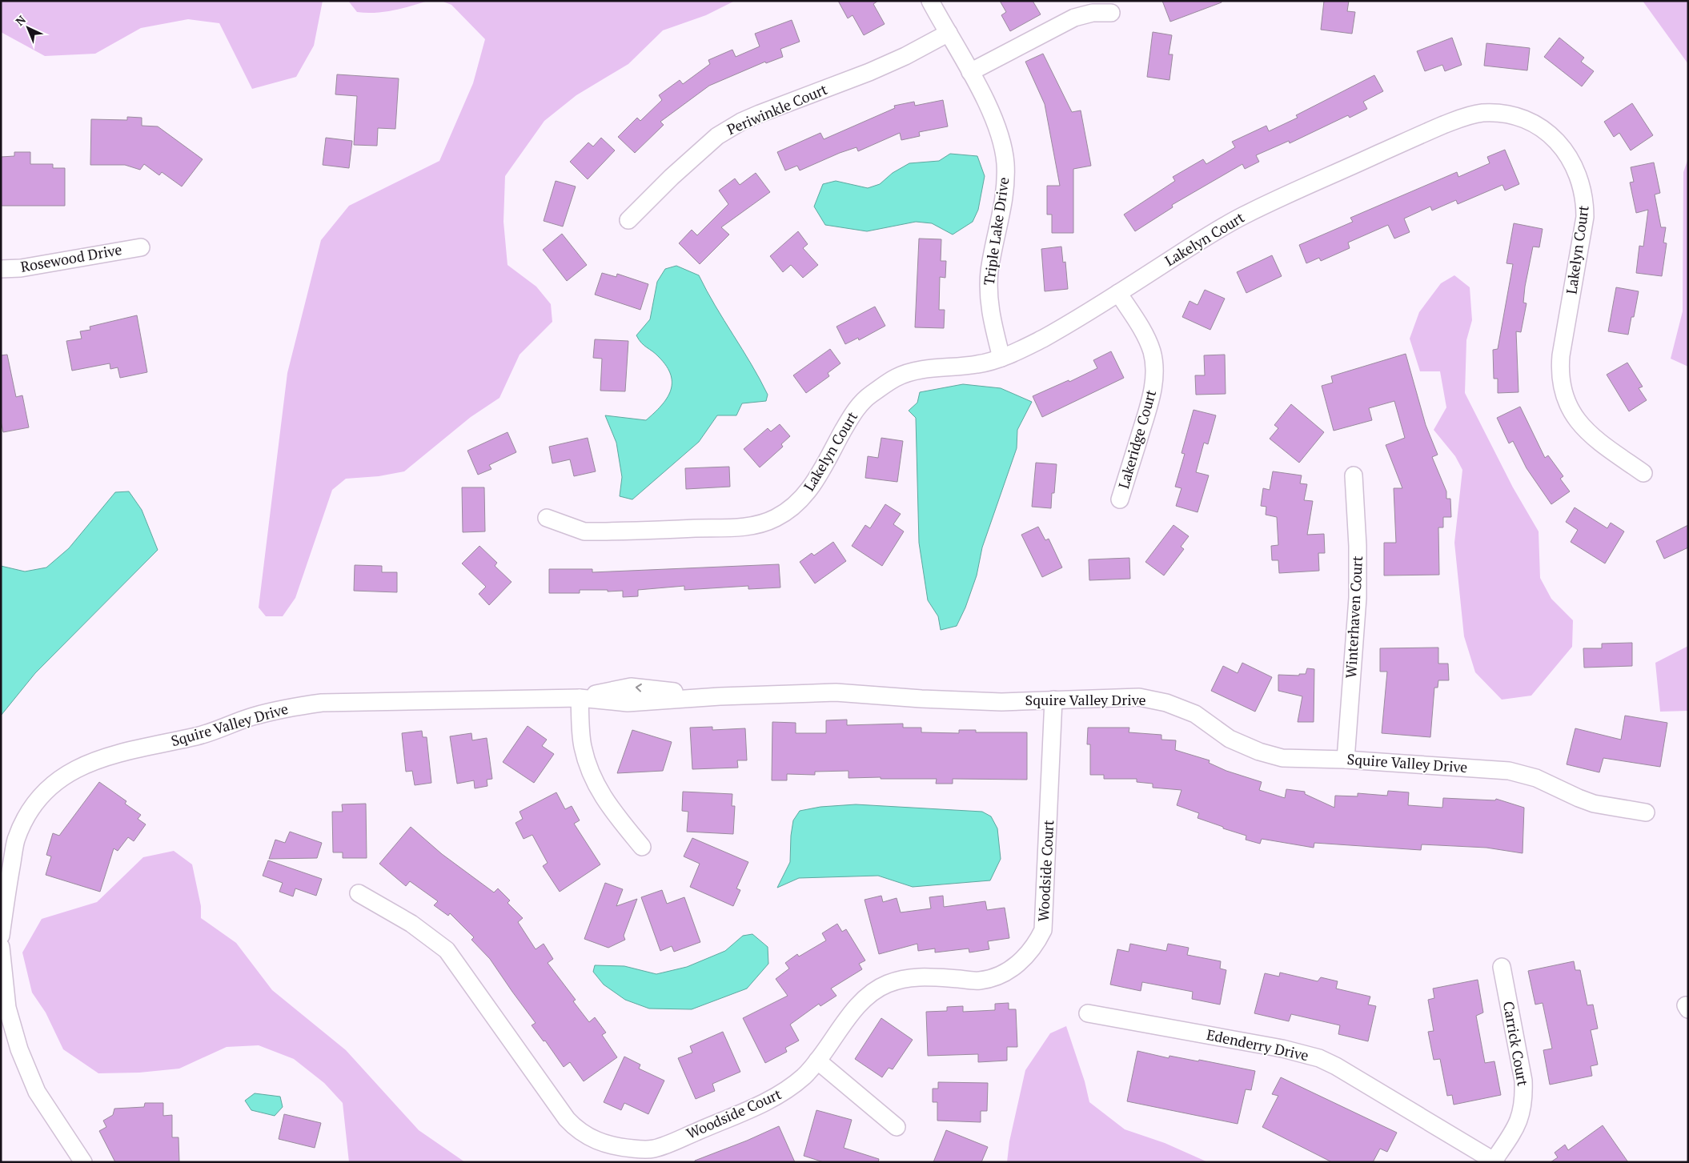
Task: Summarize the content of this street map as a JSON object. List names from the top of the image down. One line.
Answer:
{"streets":{"street":["Periwinkle Court","Triple Lake Drive","Lakelyn Court","Rosewood Drive","Lakeridge Court","Winterhaven Court","Squire Valley Drive","Woodside Court","Carrick Court","Edenderry Drive"]},"crossings":[["Periwinkle Court","Triple Lake Drive"],["Triple Lake Drive","Lakelyn Court"],["Lakelyn Court","Lakeridge Court"],["Winterhaven Court","Squire Valley Drive"],["Squire Valley Drive","Woodside Court"],["Carrick Court","Edenderry Drive"]],"north":"top left"}
